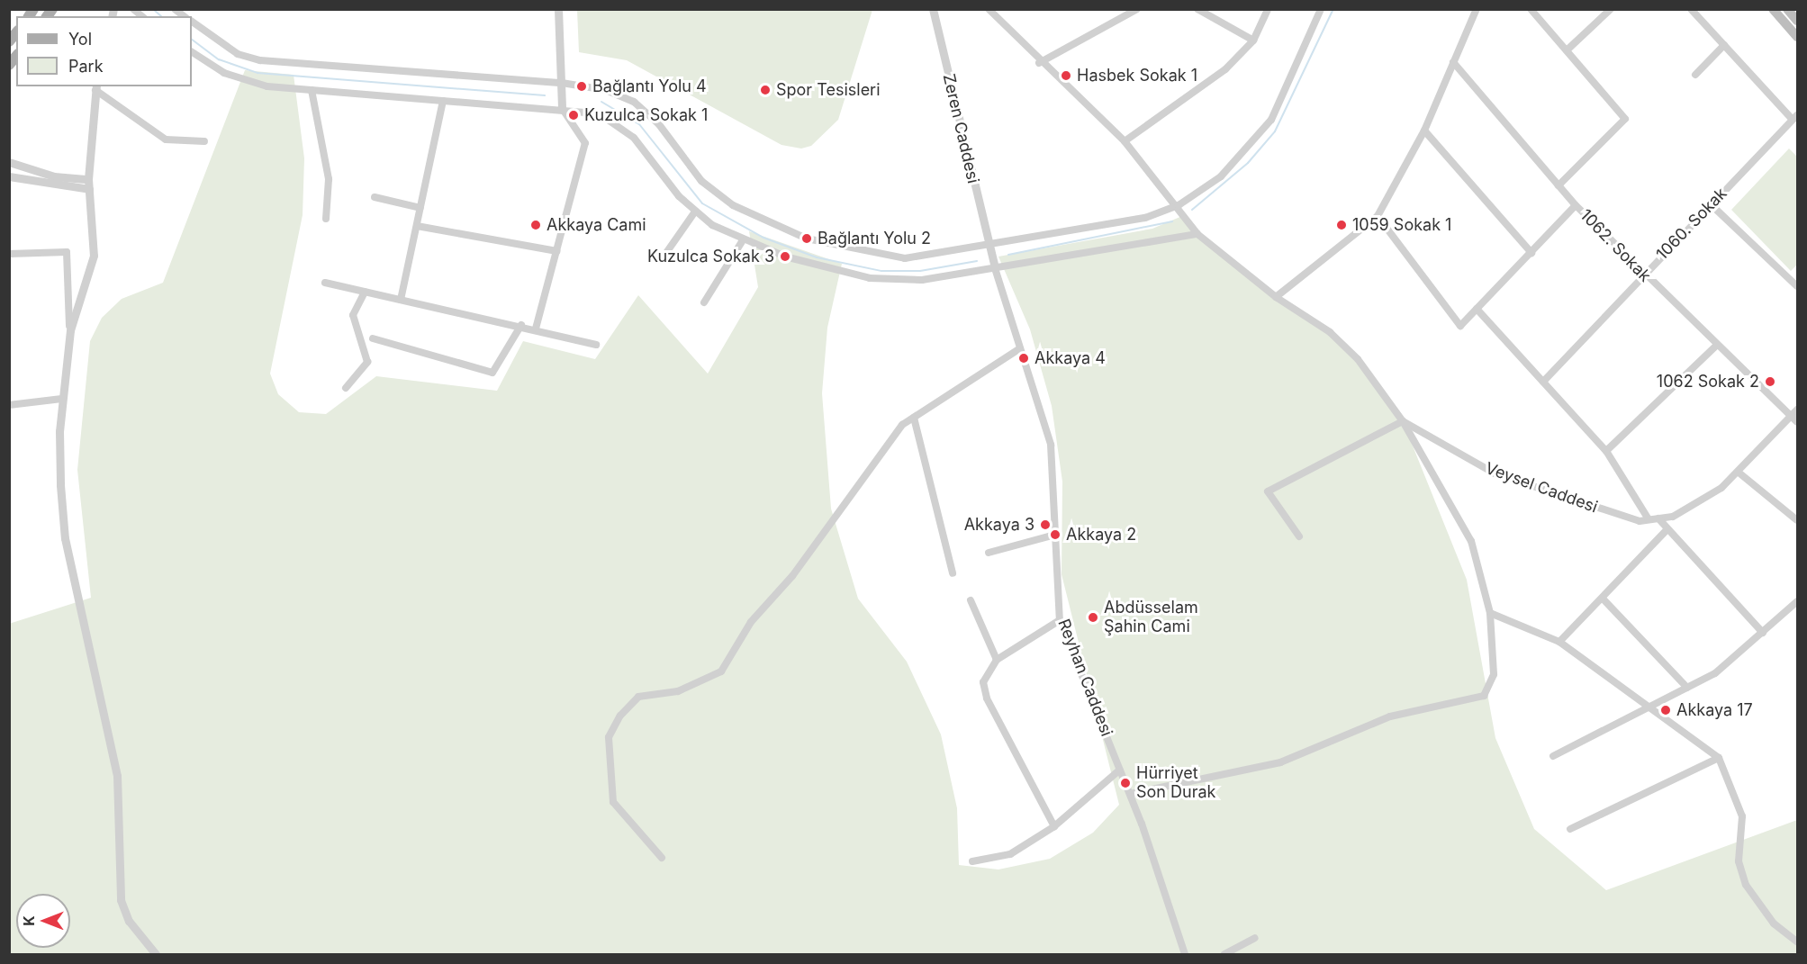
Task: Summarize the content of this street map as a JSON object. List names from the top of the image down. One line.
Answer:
{"streets":{"street":["Zeren Caddesi","1060. Sokak","1062. Sokak","Veysel Caddesi","Reyhan Caddesi"]},"crossings":[["Zeren Caddesi","Reyhan Caddesi"],["1060. Sokak","1062. Sokak"],["1062. Sokak","Veysel Caddesi"]],"places":["Hasbek Sokak 1","Bağlantı Yolu 4","Spor Tesisleri","Kuzulca Sokak 1","Akkaya Cami","1059 Sokak 1","Bağlantı Yolu 2","Kuzulca Sokak 3","Akkaya 4","1062 Sokak 2","Akkaya 3","Akkaya 2","Abdüsselam Şahin Cami","Akkaya 17","Hürriyet Son Durak"],"legend":["Yol","Park"],"north":"left"}
